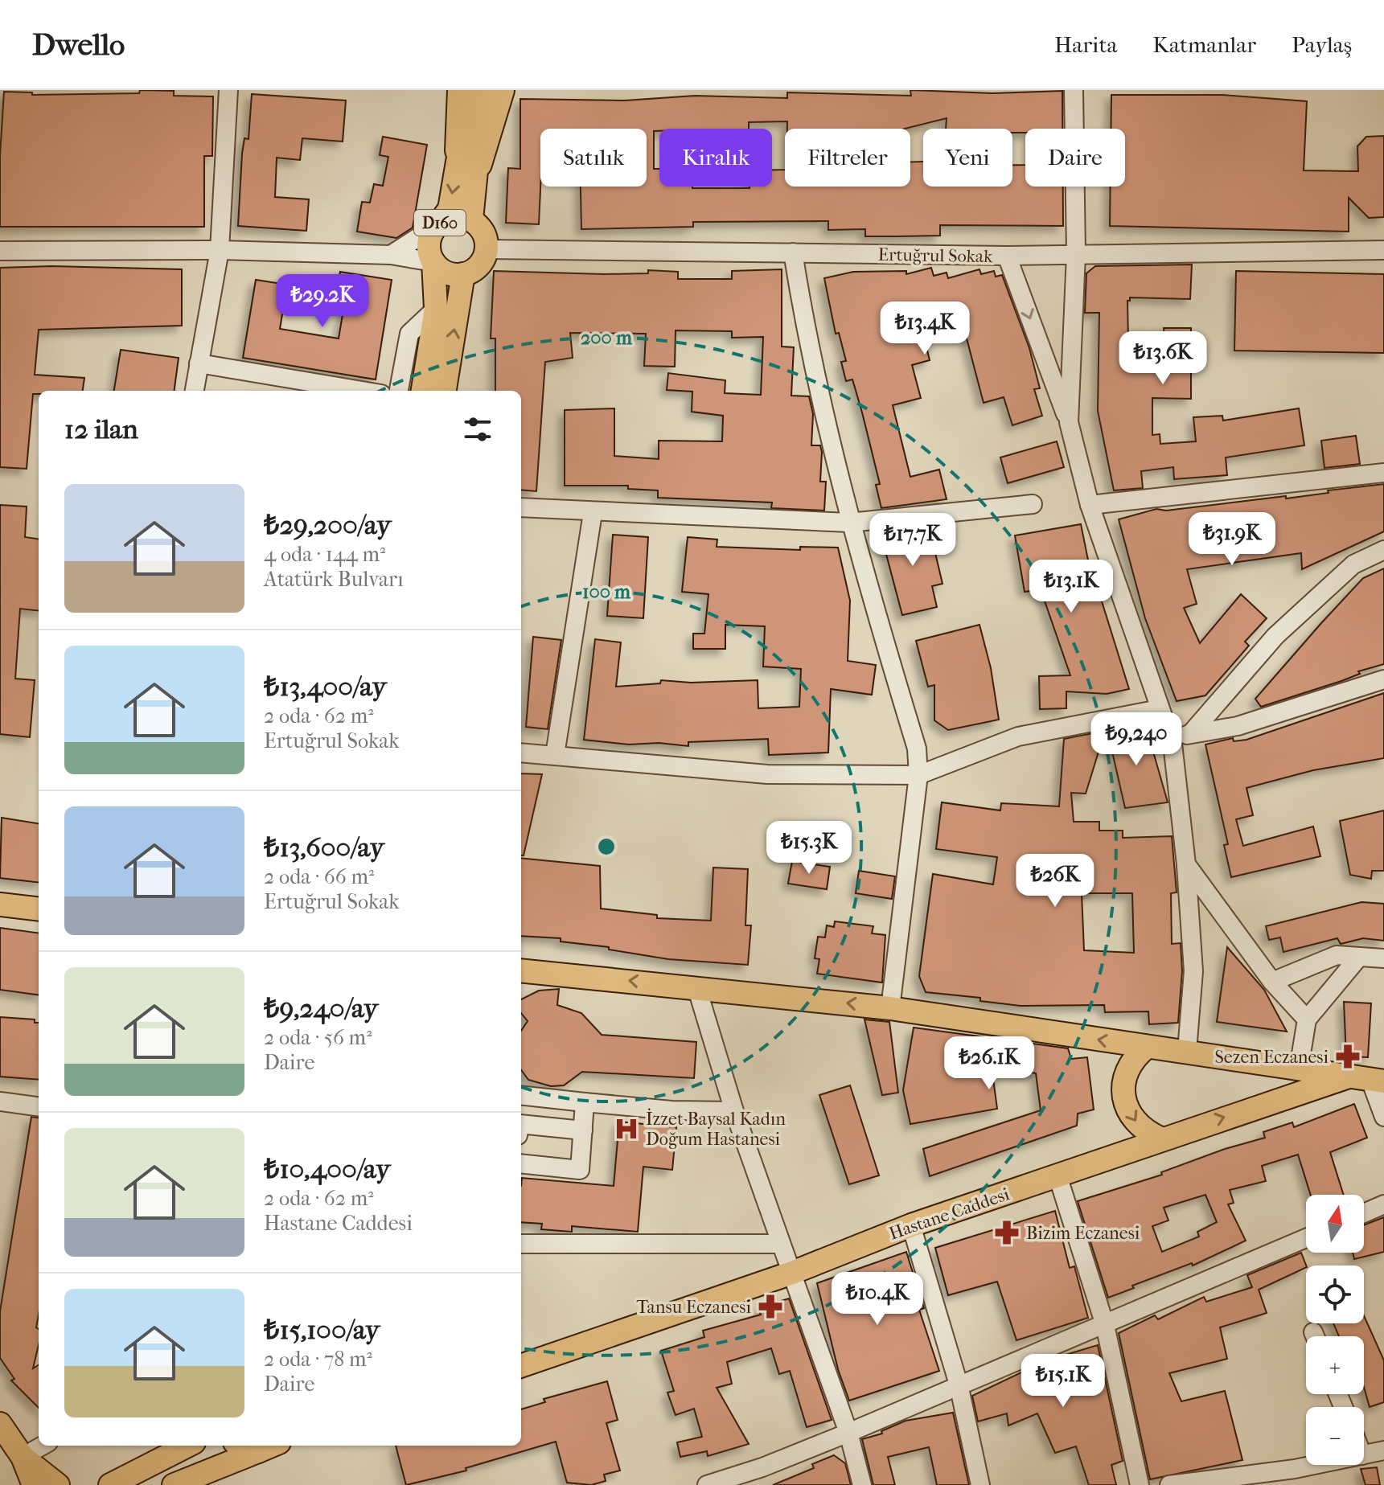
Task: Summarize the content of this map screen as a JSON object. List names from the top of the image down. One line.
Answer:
{"streets":{"main road":["D160","Hastane Caddesi"],"street":["Ertuğrul Sokak"]},"crossings":[["D160","Ertuğrul Sokak"]],"places":{"pharmacy":["Sezen Eczanesi","Bizim Eczanesi","Tansu Eczanesi"],"hospital":["İzzet Baysal Kadın Doğum Hastanesi"]},"north":"top","page":{"header":"Dwello","nav":["Harita","Katmanlar","Paylaş"],"chip":["Satılık","Kiralık","Filtreler","Yeni","Daire"],"price":["₺29.2K","₺13.4K","₺13.6K","₺31.9K","₺17.7K","₺13.1K","₺9,240","₺15.3K","₺26K","₺26.1K","₺10.4K","₺15.1K"],"heading":"12 ilan","list":[{"name":"₺29,200/ay","note":"4 oda · 144 m² · Atatürk Bulvarı"},{"name":"₺13,400/ay","note":"2 oda · 62 m² · Ertuğrul Sokak"},{"name":"₺13,600/ay","note":"2 oda · 66 m² · Ertuğrul Sokak"},{"name":"₺9,240/ay","note":"2 oda · 56 m² · Daire"},{"name":"₺10,400/ay","note":"2 oda · 62 m² · Hastane Caddesi"},{"name":"₺15,100/ay","note":"2 oda · 78 m² · Daire"}],"map_buttons":["+","−"]},"rings":["200 m","100 m"]}
